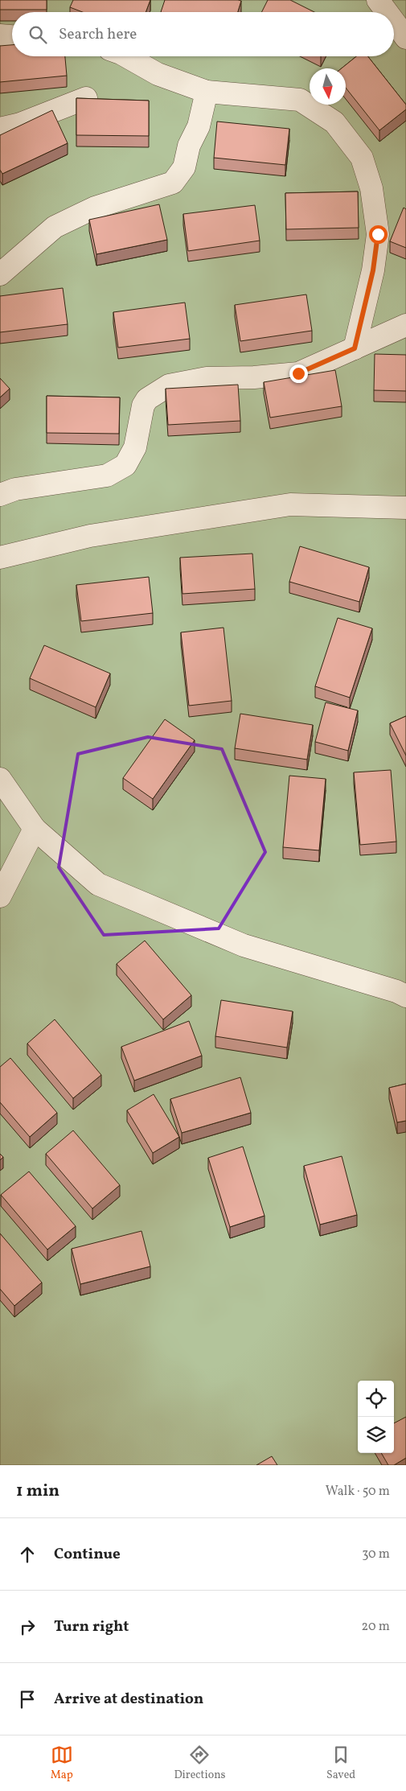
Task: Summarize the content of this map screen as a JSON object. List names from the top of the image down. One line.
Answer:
{"north":"bottom","page":{"search":"Search here","heading":["1 min","Walk · 50 m"],"list":[["Continue","30 m"],["Turn right","20 m"],"Arrive at destination"],"nav":["Map","Directions","Saved"]}}
